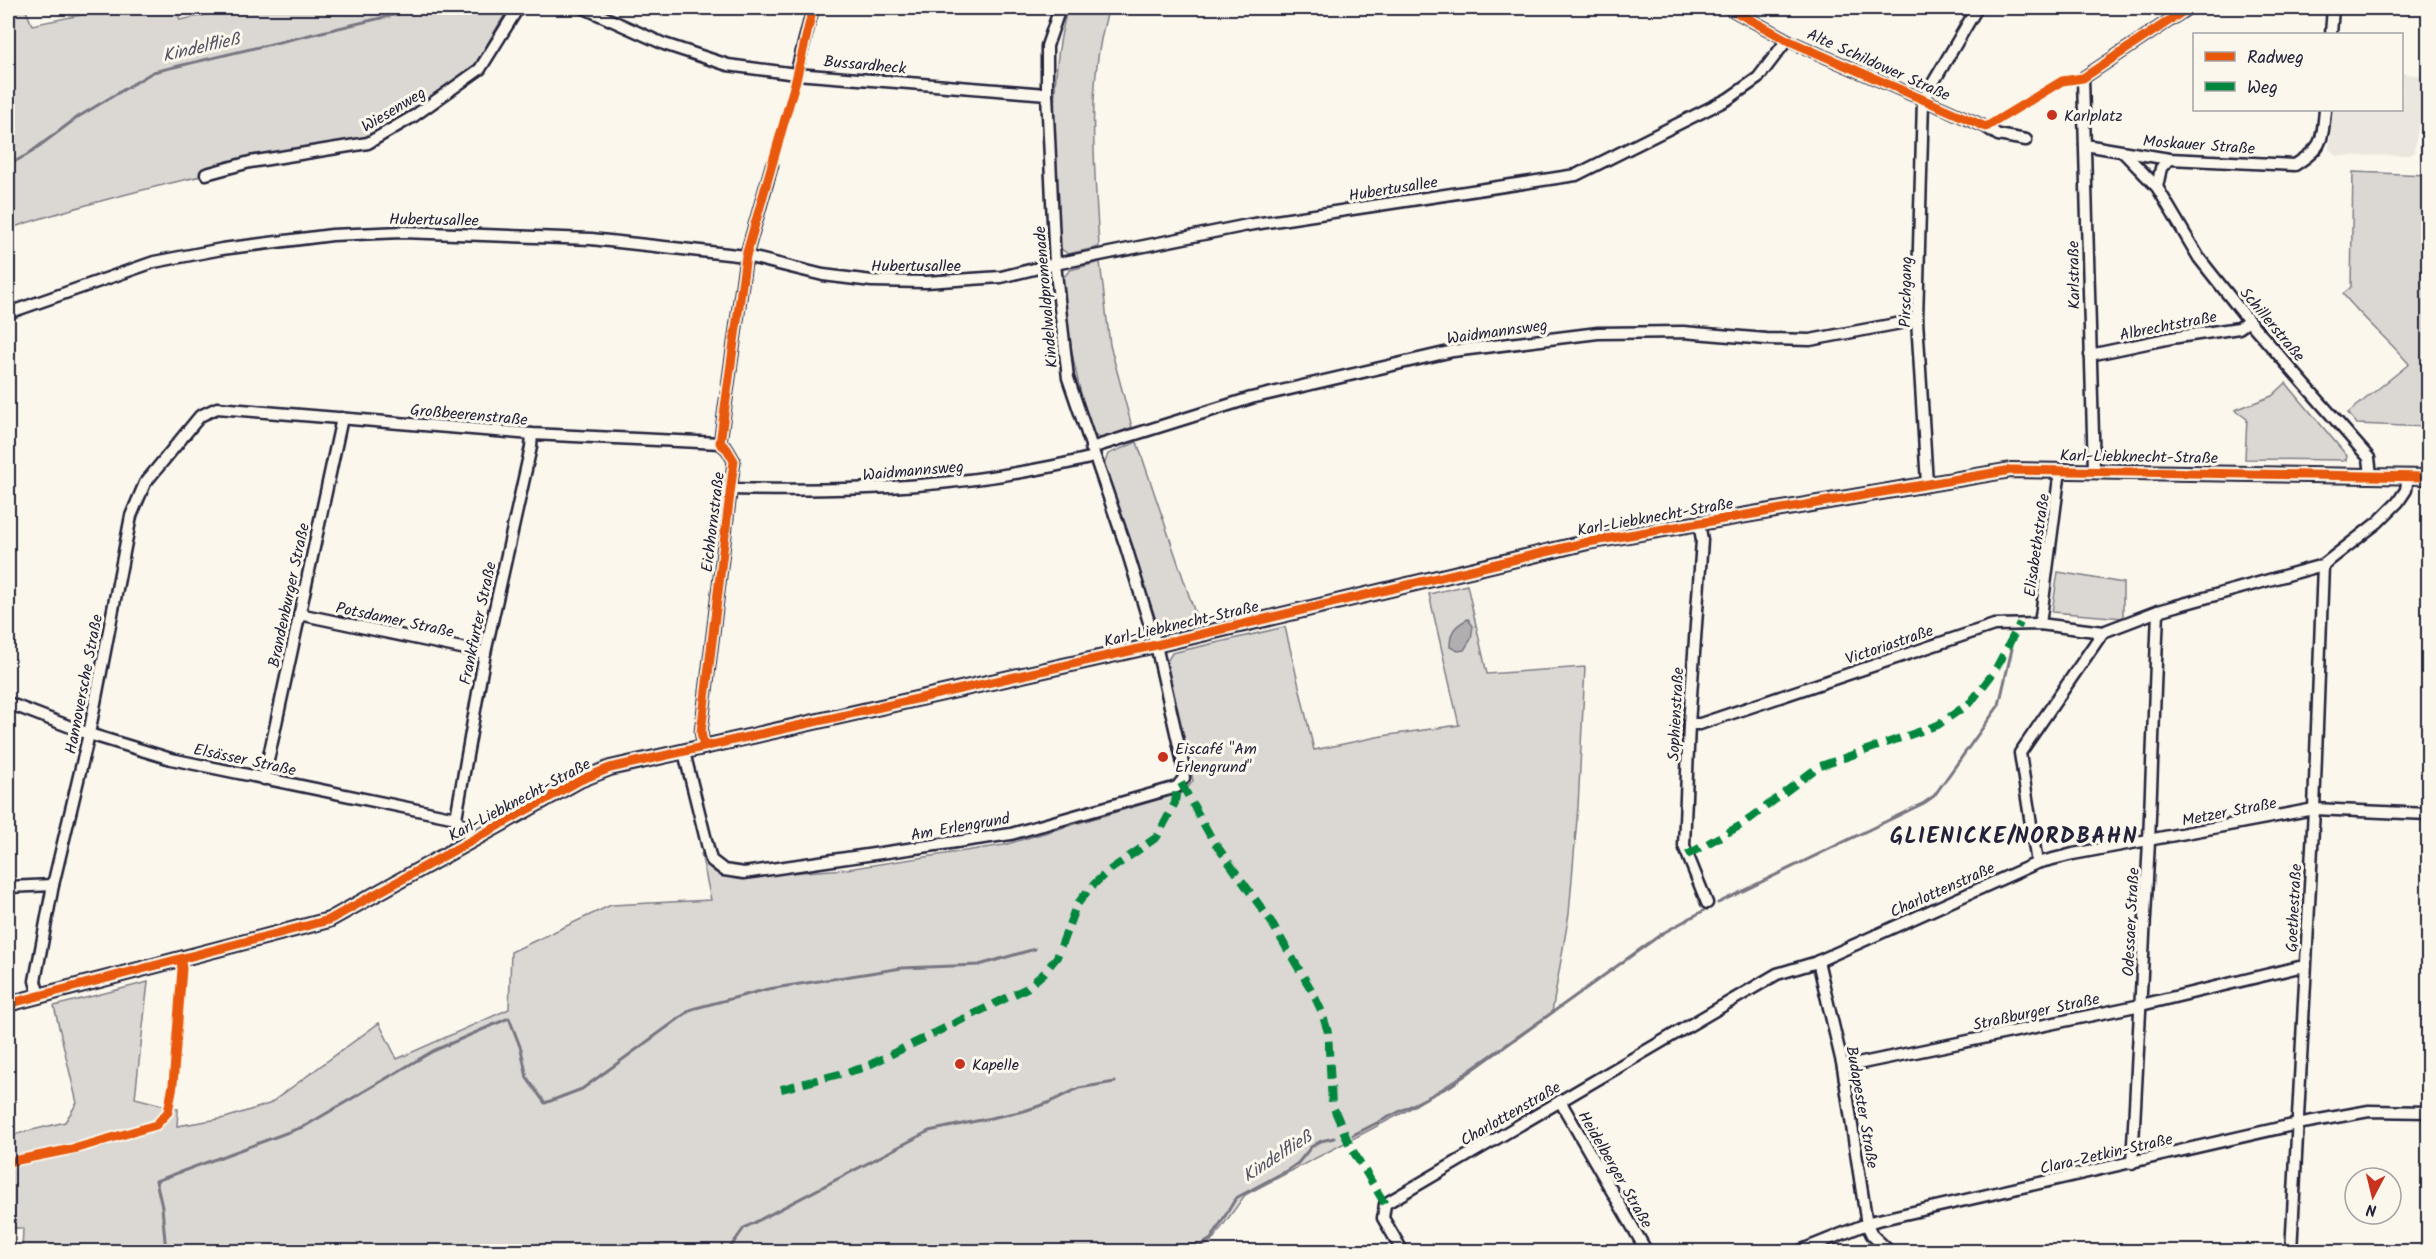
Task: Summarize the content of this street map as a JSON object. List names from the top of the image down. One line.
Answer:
{"streets":{"street":["Bussardheck","Alte Schildower Straße","Wiesenweg","Moskauer Straße","Hubertusallee","Karlstraße","Pirschgang","Kindelwaldpromenade","Schillerstraße","Albrechtstraße","Waidmannsweg","Großbeerenstraße","Karl-Liebknecht-Straße","Eichhornstraße","Elisabethstraße","Brandenburger Straße","Potsdamer Straße","Frankfurter Straße","Victoriastraße","Hannoversche Straße","Sophienstraße","Elsässer Straße","Metzer Straße","Am Erlengrund","Charlottenstraße","Goethestraße","Odessaer Straße","Straßburger Straße","Budapester Straße","Clara-Zetkin-Straße","Heidelberger Straße"]},"crossings":[["Bussardheck","Kindelwaldpromenade"],["Alte Schildower Straße","Hubertusallee"],["Alte Schildower Straße","Pirschgang"],["Moskauer Straße","Karlstraße"],["Moskauer Straße","Schillerstraße"],["Hubertusallee","Kindelwaldpromenade"],["Karlstraße","Albrechtstraße"],["Karlstraße","Karl-Liebknecht-Straße"],["Pirschgang","Waidmannsweg"],["Pirschgang","Karl-Liebknecht-Straße"],["Kindelwaldpromenade","Waidmannsweg"],["Kindelwaldpromenade","Karl-Liebknecht-Straße"],["Kindelwaldpromenade","Am Erlengrund"],["Schillerstraße","Albrechtstraße"],["Schillerstraße","Karl-Liebknecht-Straße"],["Waidmannsweg","Eichhornstraße"],["Großbeerenstraße","Eichhornstraße"],["Großbeerenstraße","Brandenburger Straße"],["Großbeerenstraße","Frankfurter Straße"],["Großbeerenstraße","Hannoversche Straße"],["Karl-Liebknecht-Straße","Eichhornstraße"],["Karl-Liebknecht-Straße","Elisabethstraße"],["Karl-Liebknecht-Straße","Hannoversche Straße"],["Karl-Liebknecht-Straße","Sophienstraße"],["Karl-Liebknecht-Straße","Am Erlengrund"],["Elisabethstraße","Victoriastraße"],["Brandenburger Straße","Potsdamer Straße"],["Brandenburger Straße","Elsässer Straße"],["Potsdamer Straße","Frankfurter Straße"],["Frankfurter Straße","Elsässer Straße"],["Victoriastraße","Sophienstraße"],["Hannoversche Straße","Elsässer Straße"],["Metzer Straße","Charlottenstraße"],["Metzer Straße","Goethestraße"],["Metzer Straße","Odessaer Straße"],["Charlottenstraße","Budapester Straße"],["Charlottenstraße","Heidelberger Straße"],["Goethestraße","Straßburger Straße"],["Goethestraße","Clara-Zetkin-Straße"],["Odessaer Straße","Straßburger Straße"],["Odessaer Straße","Clara-Zetkin-Straße"],["Straßburger Straße","Budapester Straße"],["Budapester Straße","Clara-Zetkin-Straße"]],"districts":["GLIENICKE/NORDBAHN"],"water":["Kindelfließ"],"places":["Karlplatz","Eiscafé \"Am Erlengrund\"","Kapelle"],"legend":["Radweg","Weg"],"north":"bottom"}
